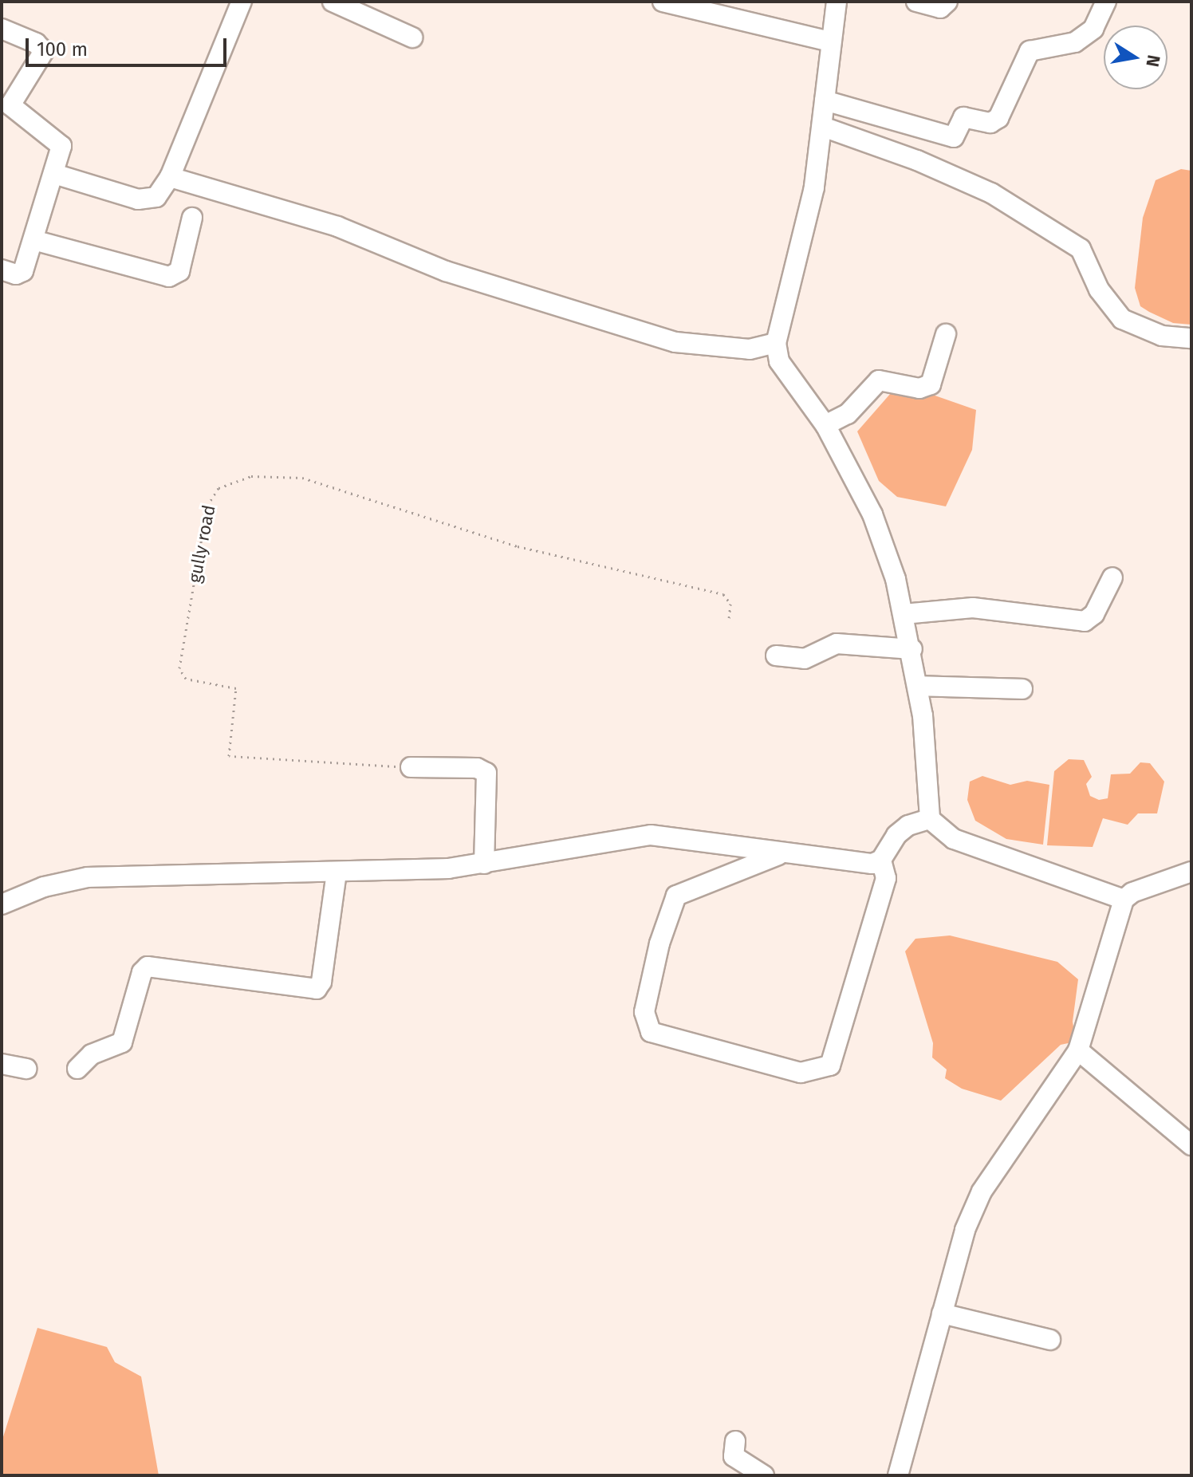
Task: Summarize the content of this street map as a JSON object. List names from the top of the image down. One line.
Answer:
{"streets":{"path":["gully road"]},"scale_bar":"100 m","north":"right"}
